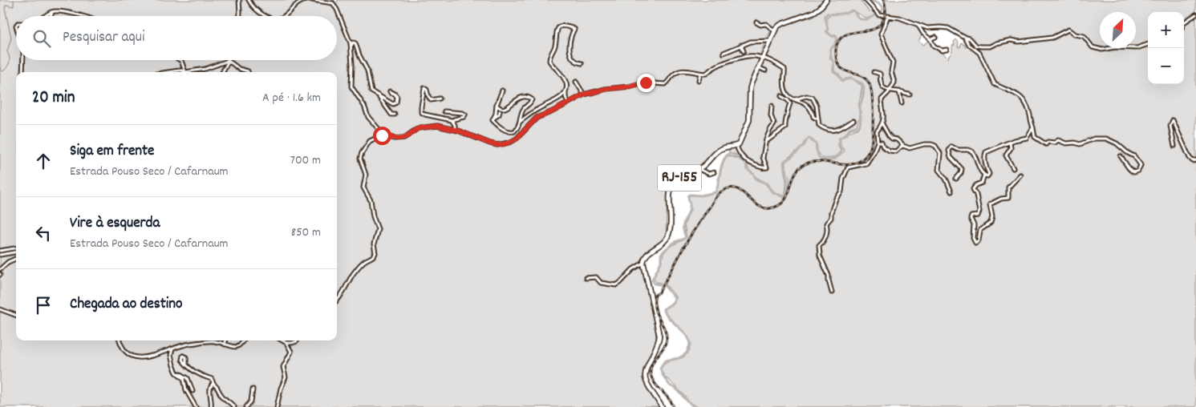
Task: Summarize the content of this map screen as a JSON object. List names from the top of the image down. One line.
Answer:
{"streets":{"main road":["RJ-155"]},"north":"top right","page":{"map_buttons":["+","−"],"search":"Pesquisar aqui","heading":["20 min","A pé · 1.6 km"],"list":[["Siga em frente","Estrada Pouso Seco / Cafarnaum","700 m"],["Vire à esquerda","Estrada Pouso Seco / Cafarnaum","850 m"],"Chegada ao destino"]}}
